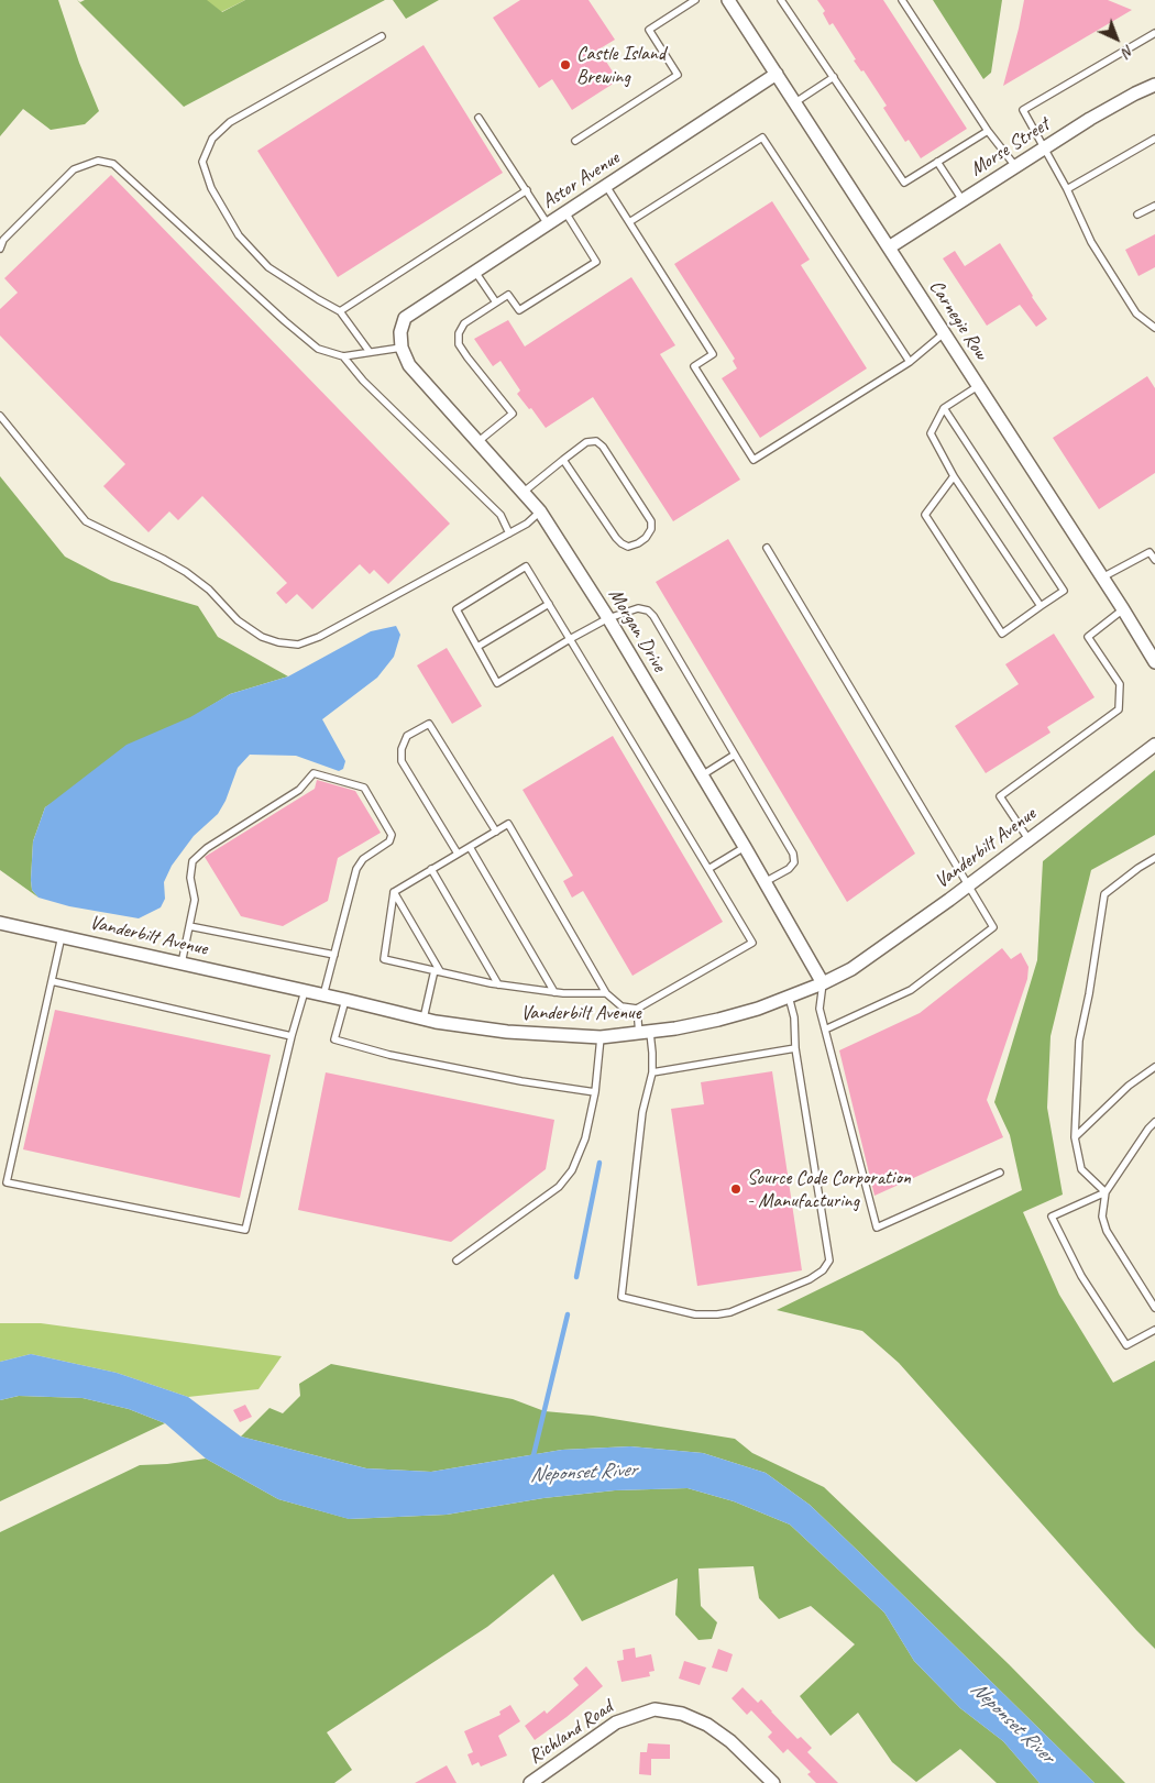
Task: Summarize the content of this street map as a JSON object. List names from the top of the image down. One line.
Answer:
{"streets":{"street":["Morse Street","Astor Avenue","Carnegie Row","Morgan Drive","Vanderbilt Avenue","Richland Road"]},"crossings":[["Morse Street","Carnegie Row"],["Astor Avenue","Carnegie Row"],["Astor Avenue","Morgan Drive"],["Morgan Drive","Vanderbilt Avenue"]],"water":["Neponset River"],"places":["Castle Island Brewing","Source Code Corporation - Manufacturing"],"north":"bottom right"}
